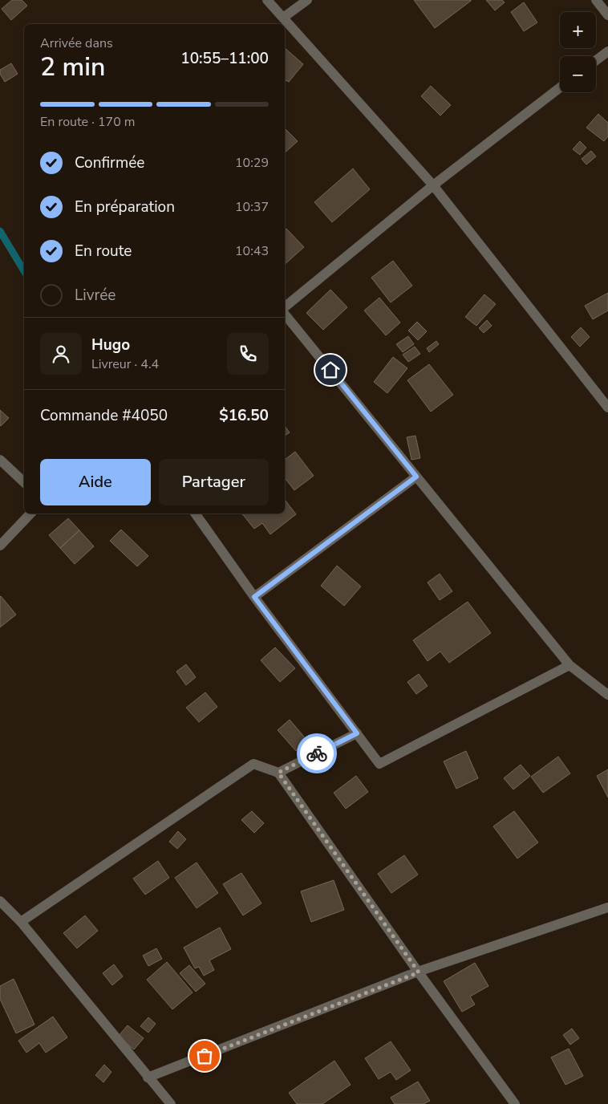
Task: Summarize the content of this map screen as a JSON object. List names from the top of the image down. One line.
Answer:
{"page":{"map_buttons":["+","−"],"heading":["2 min","Arrivée dans","10:55–11:00"],"panel":["Hugo","Livreur · 4.4","Commande #4050","$16.50"],"bar":"En route · 170 m","list":[["Confirmée","10:29"],["En préparation","10:37"],["En route","10:43"],"Livrée"],"buttons":["Aide","Partager"]}}
